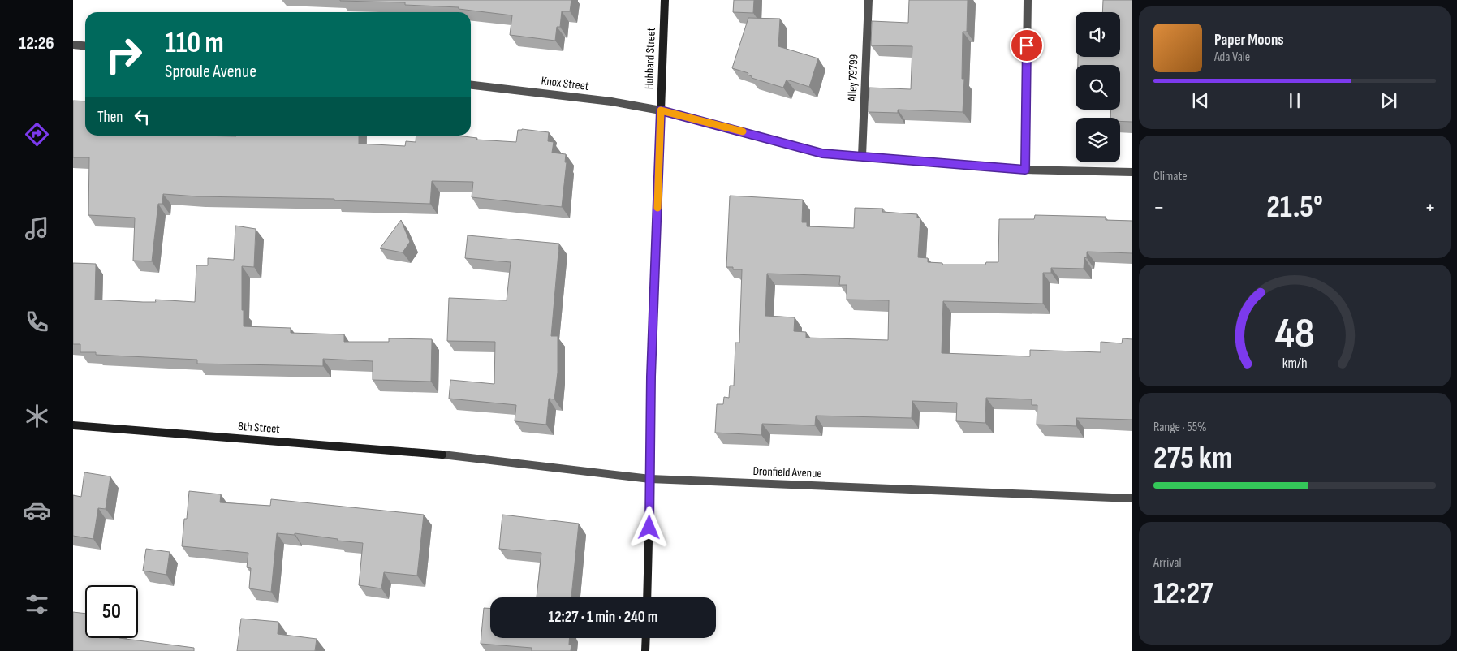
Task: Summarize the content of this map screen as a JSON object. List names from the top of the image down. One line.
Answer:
{"streets":{"main road":["Hubbard Street","8th Street"],"street":["Alley 79799","Knox Street","Dronfield Avenue"]},"crossings":[["Hubbard Street","Knox Street"],["Hubbard Street","Dronfield Avenue"],["Alley 79799","Knox Street"],["8th Street","Dronfield Avenue"]],"page":{"tabs":"12:26","turn":["110 m","Sproule Avenue"],"song":["Paper Moons","Ada Vale"],"then":"Then","tile":["Climate",["Range · 55%","275 km"],["Arrival","12:27"]],"heat":["−","21.5°","+"],"limit":"50","trip":"12:27 · 1 min · 240 m","gauge":["48","km/h"]}}
